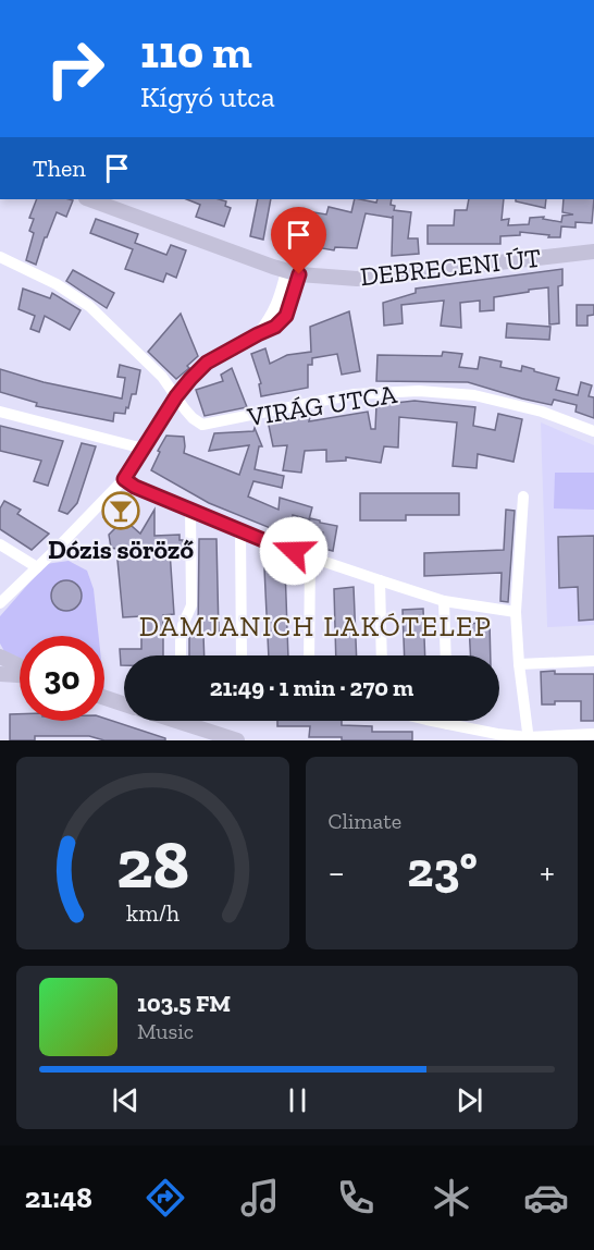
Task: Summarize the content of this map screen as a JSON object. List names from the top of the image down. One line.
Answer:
{"streets":{"street":["DEBRECENI ÚT","VIRÁG UTCA"]},"districts":["DAMJANICH LAKÓTELEP"],"places":{"bar":["Dózis söröző"]},"page":{"turn":["110 m","Kígyó utca"],"then":"Then","limit":"30","trip":"21:49 · 1 min · 270 m","tile":"Climate","heat":["−","23°","+"],"song":["103.5 FM","Music"],"tabs":"21:48","gauge":["28","km/h"]}}
